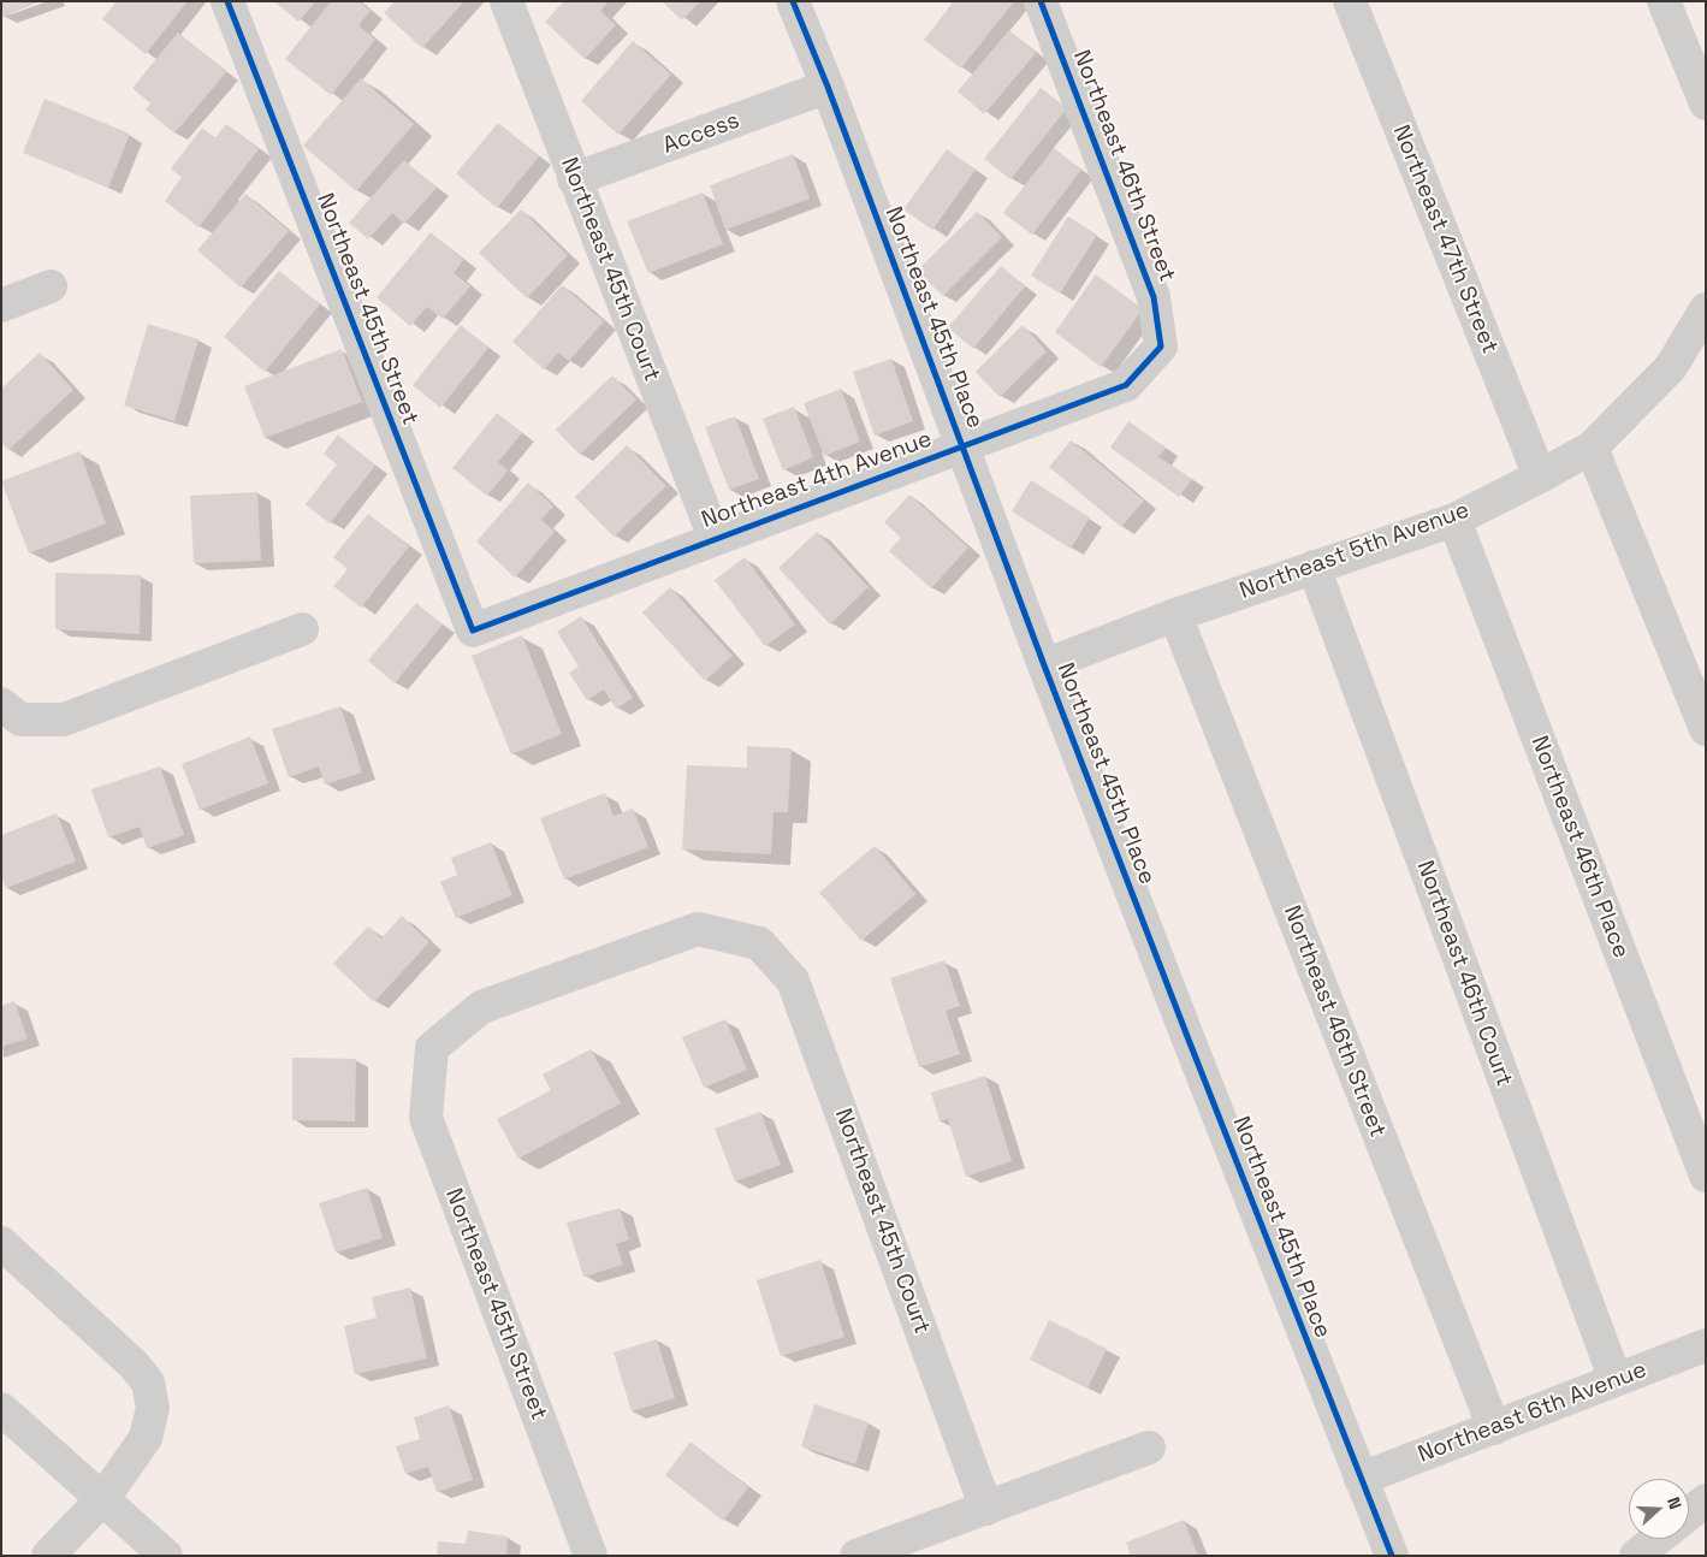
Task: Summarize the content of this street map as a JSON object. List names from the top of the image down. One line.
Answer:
{"streets":{"street":["Access","Northeast 46th Street","Northeast 47th Street","Northeast 45th Court","Northeast 45th Street","Northeast 45th Place","Northeast 4th Avenue","Northeast 5th Avenue","Northeast 46th Place","Northeast 46th Court","Northeast 6th Avenue"]},"crossings":[["Access","Northeast 45th Court"],["Access","Northeast 45th Place"],["Northeast 46th Street","Northeast 4th Avenue"],["Northeast 46th Street","Northeast 5th Avenue"],["Northeast 46th Street","Northeast 6th Avenue"],["Northeast 47th Street","Northeast 5th Avenue"],["Northeast 45th Court","Northeast 45th Street"],["Northeast 45th Court","Northeast 4th Avenue"],["Northeast 45th Street","Northeast 4th Avenue"],["Northeast 45th Place","Northeast 4th Avenue"],["Northeast 45th Place","Northeast 5th Avenue"],["Northeast 45th Place","Northeast 6th Avenue"],["Northeast 5th Avenue","Northeast 46th Place"],["Northeast 5th Avenue","Northeast 46th Court"],["Northeast 46th Court","Northeast 6th Avenue"]],"north":"right"}
